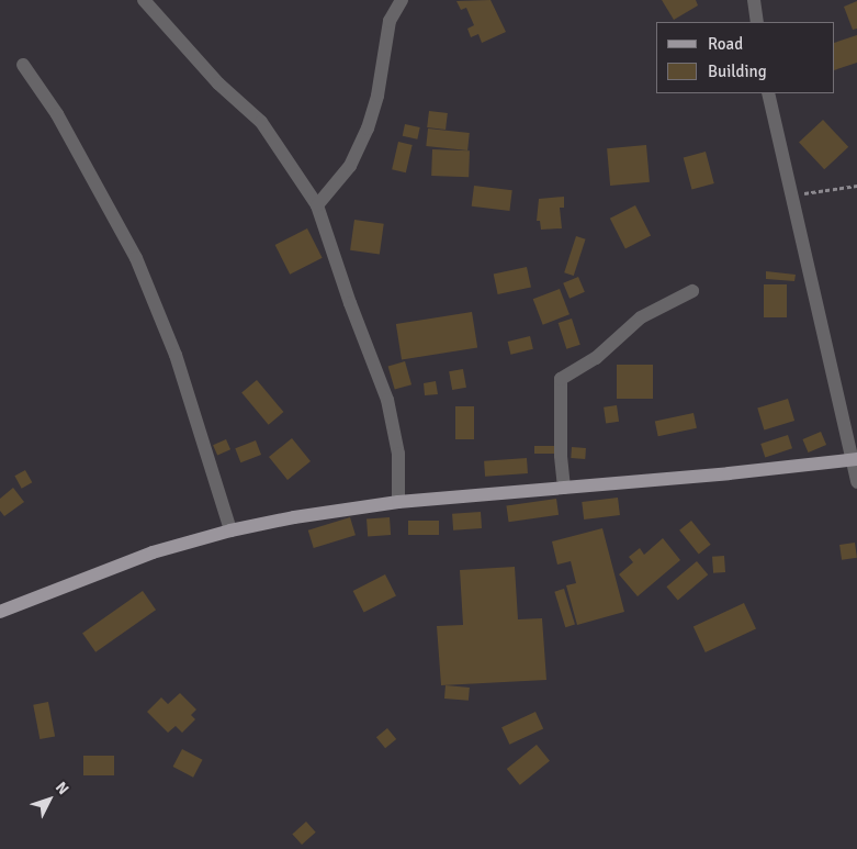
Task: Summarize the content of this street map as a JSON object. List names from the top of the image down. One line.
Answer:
{"legend":["Road","Building"],"north":"top right"}
